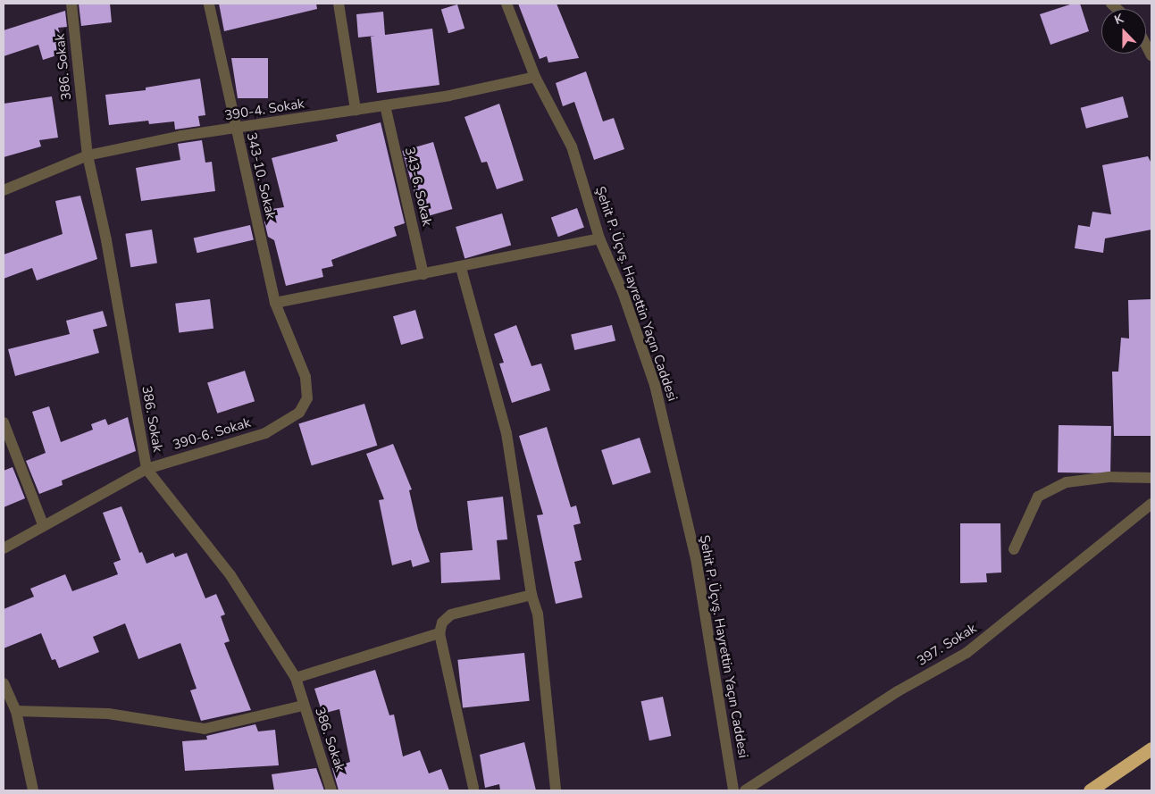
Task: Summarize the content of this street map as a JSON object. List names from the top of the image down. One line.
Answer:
{"streets":{"street":["386. Sokak","390-4. Sokak","343-10. Sokak","343-6. Sokak","Şehit P. Üçvş. Hayrettin Yaçın Caddesi","390-6. Sokak","397. Sokak"]},"crossings":[["386. Sokak","390-4. Sokak"],["386. Sokak","390-6. Sokak"],["390-4. Sokak","343-10. Sokak"],["390-4. Sokak","343-6. Sokak"],["390-4. Sokak","Şehit P. Üçvş. Hayrettin Yaçın Caddesi"],["343-10. Sokak","390-6. Sokak"]],"north":"top"}
